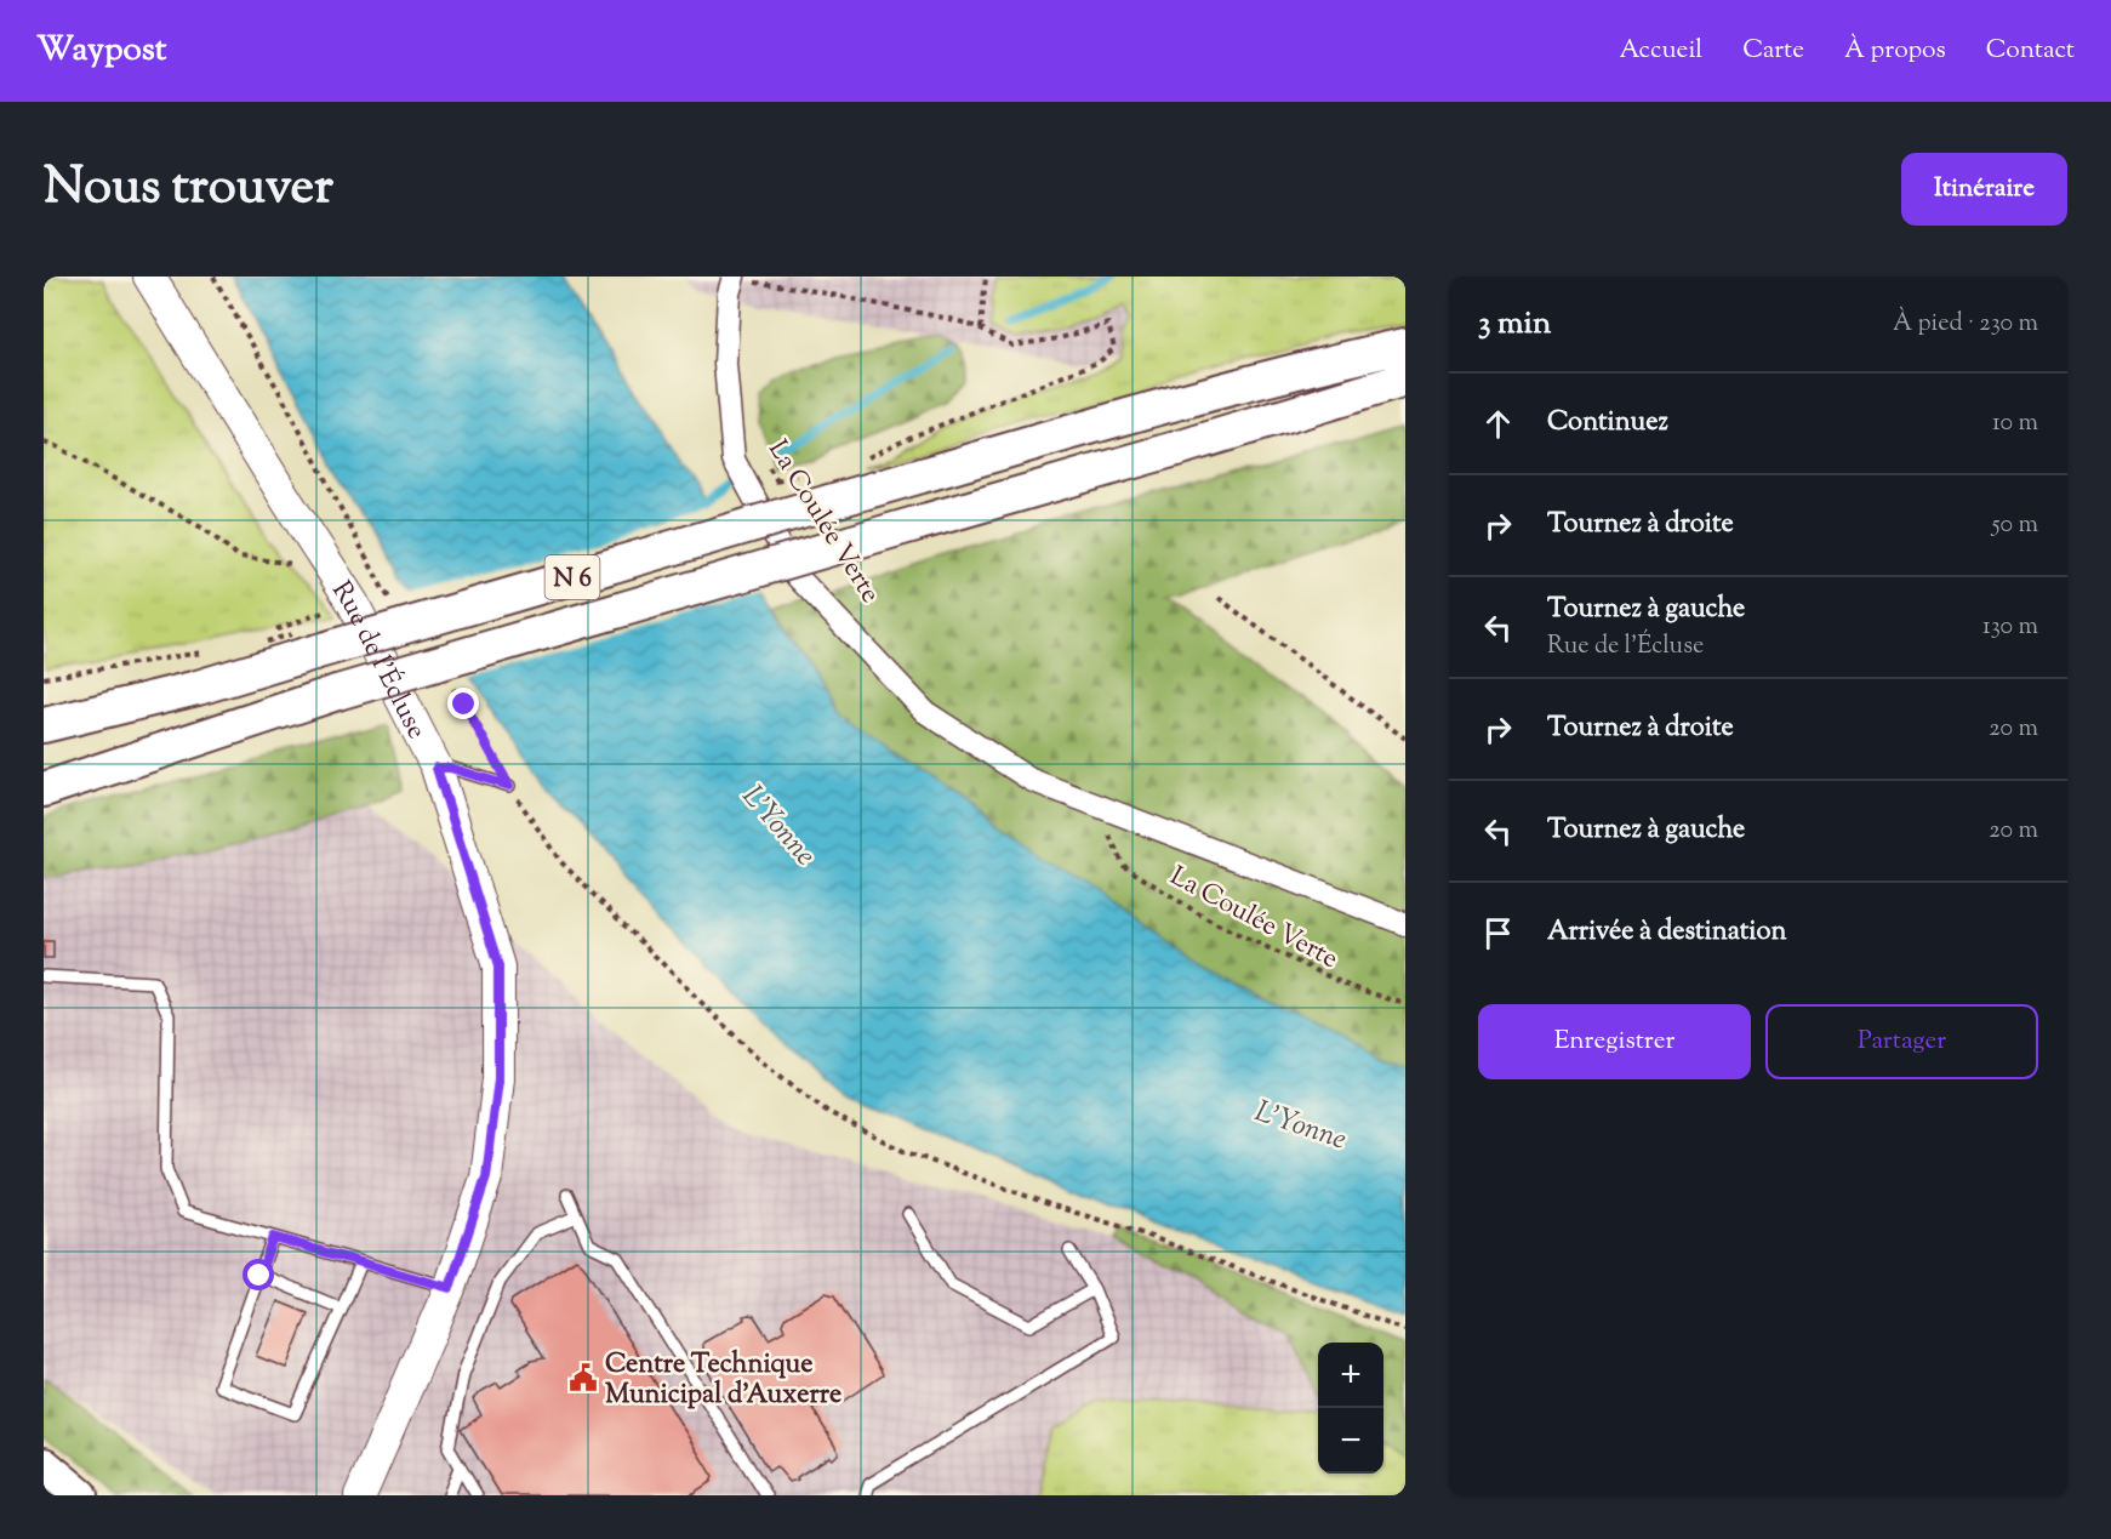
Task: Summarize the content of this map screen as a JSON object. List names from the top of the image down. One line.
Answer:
{"streets":{"main road":["N 6"],"street":["Rue de l'Écluse"],"path":["La Coulée Verte"]},"water":["L'Yonne"],"places":{"public building":["Centre Technique Municipal d’Auxerre"]},"page":{"header":"Waypost","nav":["Accueil","Carte","À propos","Contact"],"title":"Nous trouver","buttons":["Itinéraire",["Enregistrer","Partager"]],"heading":["3 min","À pied · 230 m"],"list":[["Continuez","10 m"],["Tournez à droite","50 m"],["Tournez à gauche","Rue de l'Écluse","130 m"],["Tournez à droite","20 m"],["Tournez à gauche","20 m"],"Arrivée à destination"],"map_buttons":["+","−"]}}
